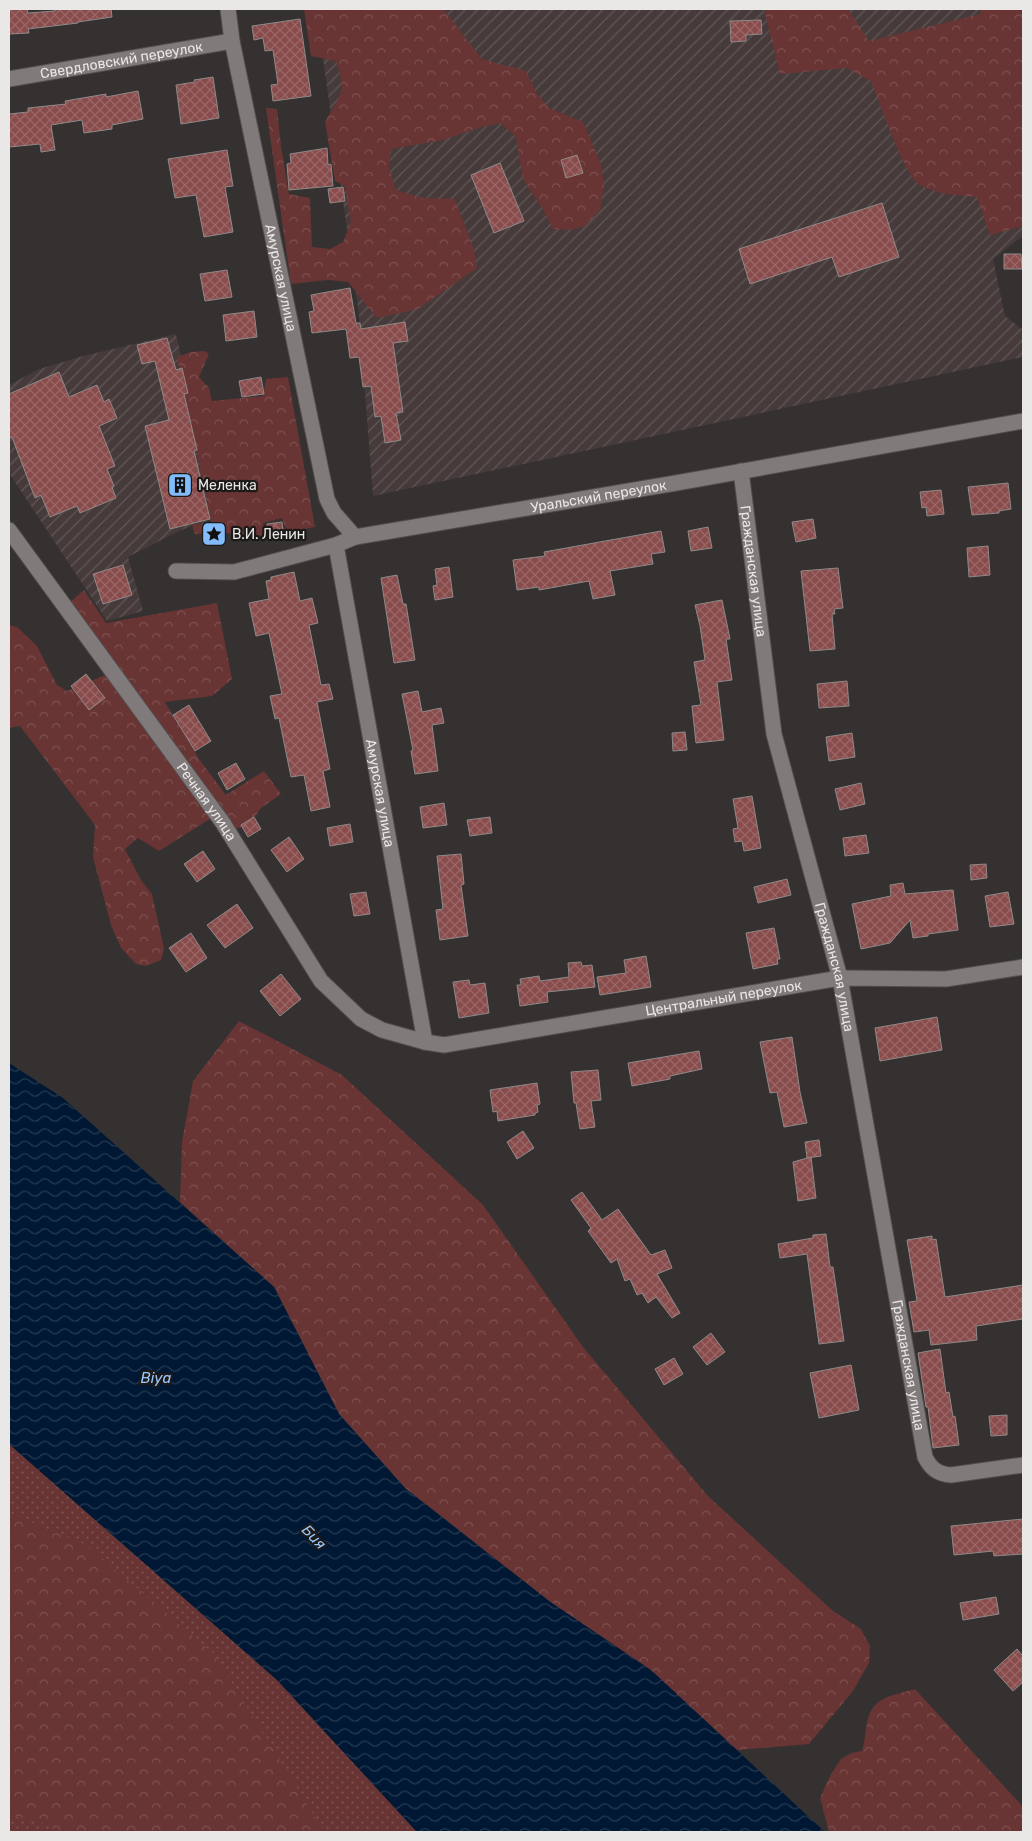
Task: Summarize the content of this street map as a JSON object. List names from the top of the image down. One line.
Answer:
{"streets":{"street":["Свердловский переулок","Амурская улица","Уральский переулок","Гражданская улица","Речная улица","Центральный переулок"]},"crossings":[["Свердловский переулок","Амурская улица"],["Амурская улица","Уральский переулок"],["Амурская улица","Речная улица"],["Амурская улица","Центральный переулок"],["Уральский переулок","Гражданская улица"],["Гражданская улица","Центральный переулок"],["Речная улица","Центральный переулок"]],"water":["Biya","Бия"],"places":{"building":["Меленка"],"place":["В.И. Ленин"]}}
